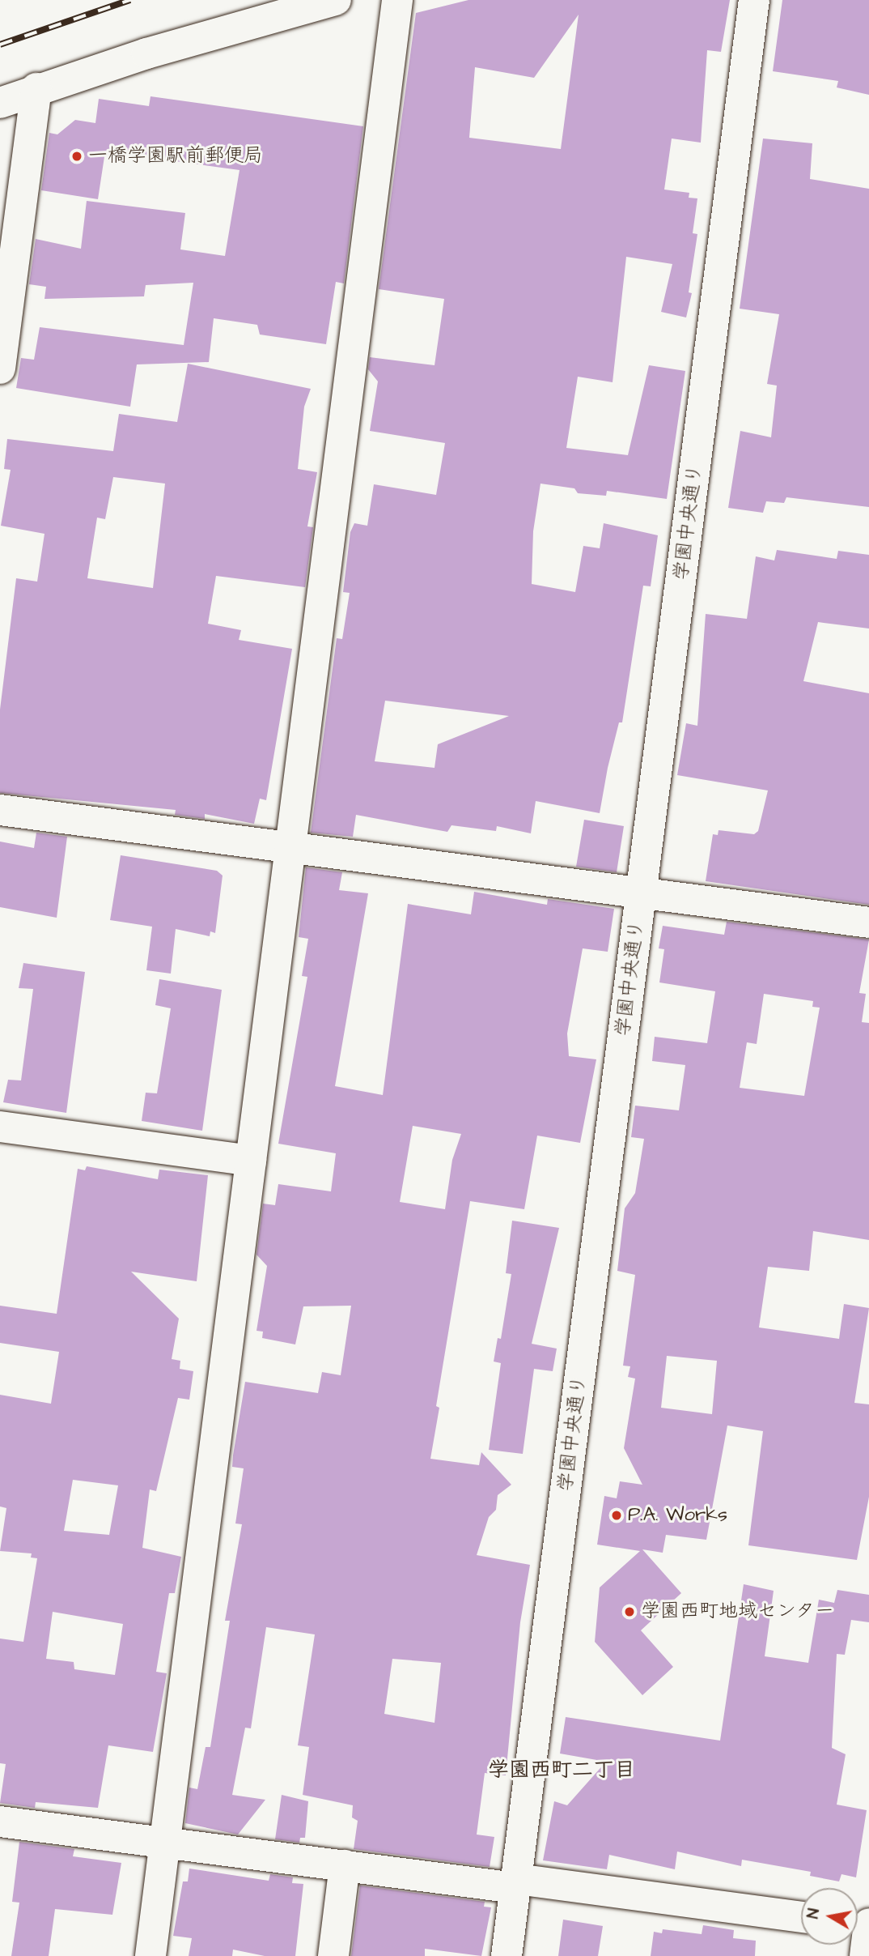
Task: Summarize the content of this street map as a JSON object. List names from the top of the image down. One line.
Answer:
{"streets":{"street":["学園中央通り"]},"districts":["学園西町二丁目"],"places":["一橋学園駅前郵便局","P.A. Works","学園西町地域センター"],"north":"left"}
